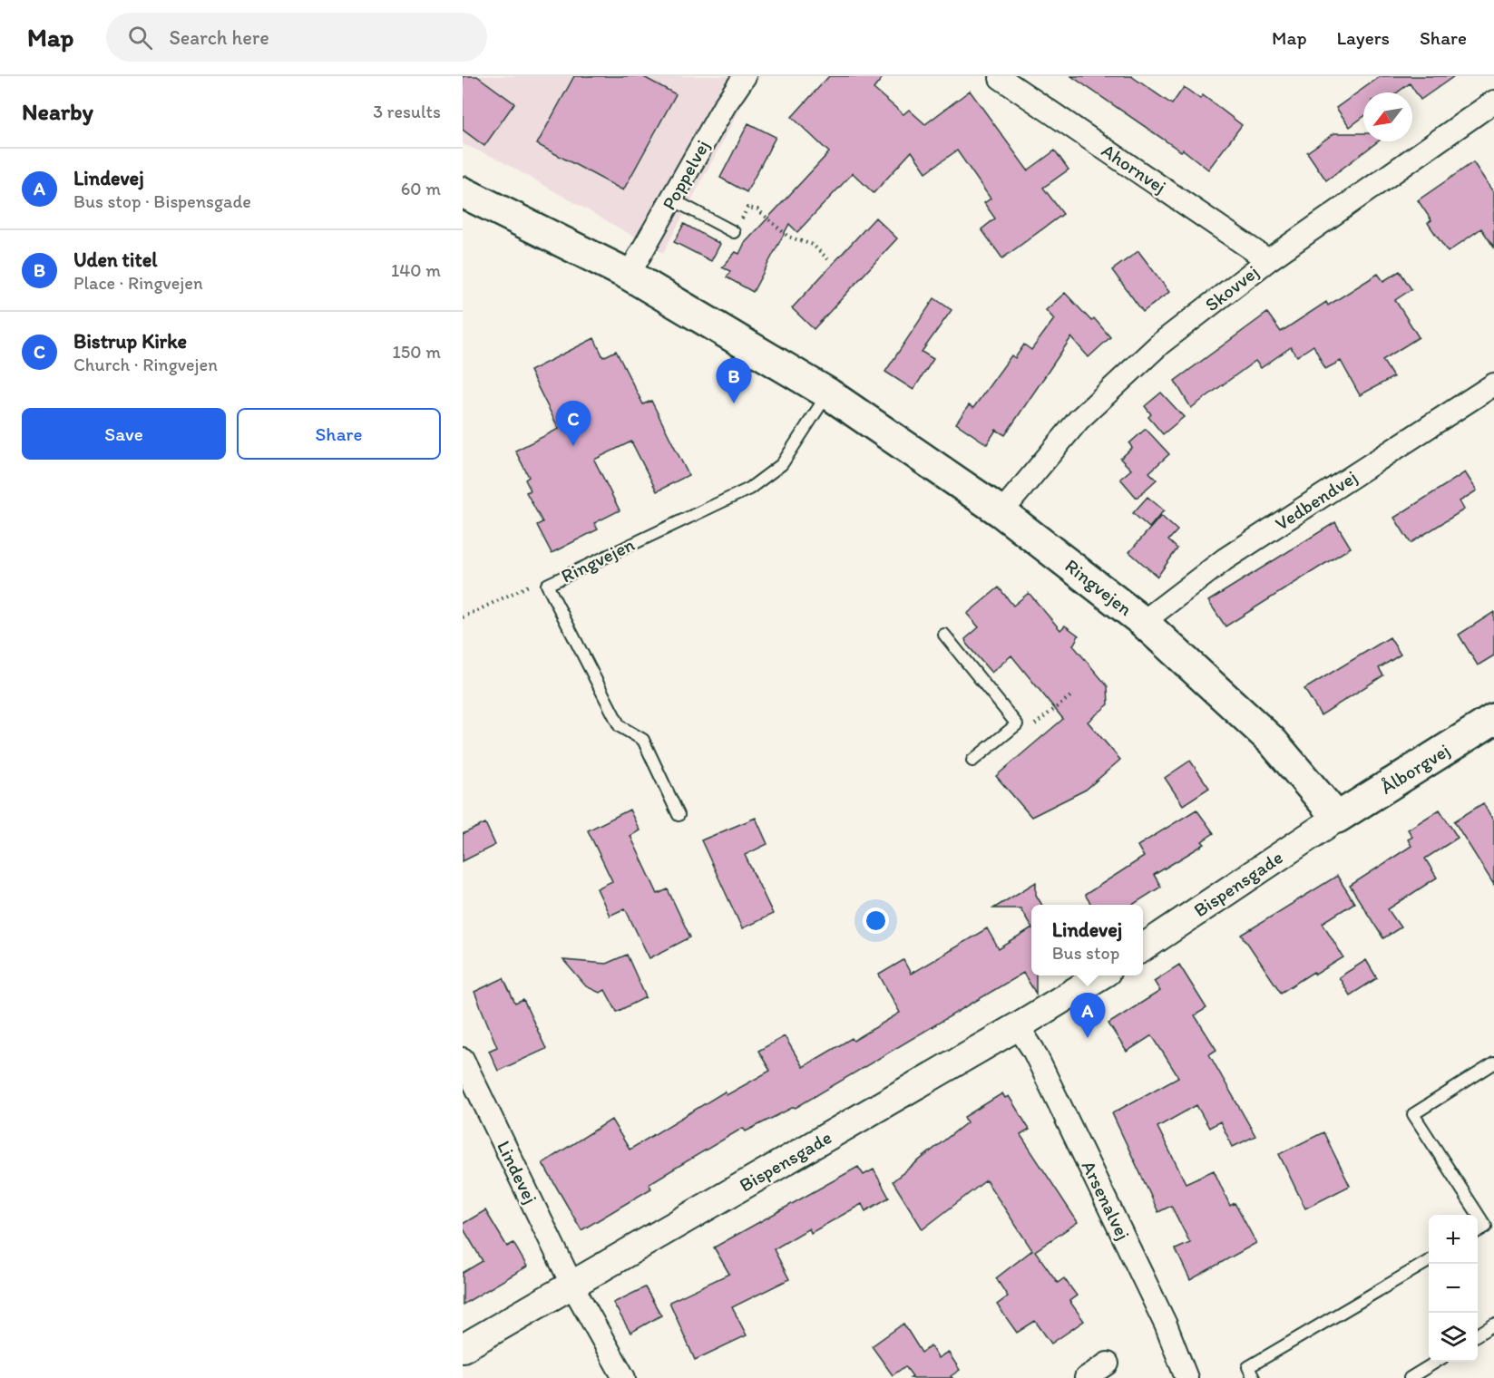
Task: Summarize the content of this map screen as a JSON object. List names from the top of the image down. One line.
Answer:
{"streets":{"main road":["Ringvejen","Ålborgvej"],"street":["Ahornvej","Poppelvej","Skovvej","Vedbendvej","Bispensgade","Lindevej","Arsenalvej"]},"crossings":[["Ahornvej","Skovvej"],["Poppelvej","Ringvejen"],["Skovvej","Ringvejen"],["Vedbendvej","Ringvejen"],["Ringvejen","Ålborgvej"],["Ringvejen","Bispensgade"],["Ålborgvej","Bispensgade"],["Bispensgade","Lindevej"],["Bispensgade","Arsenalvej"]],"north":"bottom left","page":{"header":"Map","search":"Search here","nav":["Map","Layers","Share"],"heading":["Nearby","3 results"],"list":[{"mark":"A","name":"Lindevej","note":"Bus stop · Bispensgade","value":"60 m"},{"mark":"B","name":"Uden titel","note":"Place · Ringvejen","value":"140 m"},{"mark":"C","name":"Bistrup Kirke","note":"Church · Ringvejen","value":"150 m"}],"pins":["B","C","A"],"buttons":["Save","Share"],"popup":["Lindevej","Bus stop"],"map_buttons":["+","−"]}}
